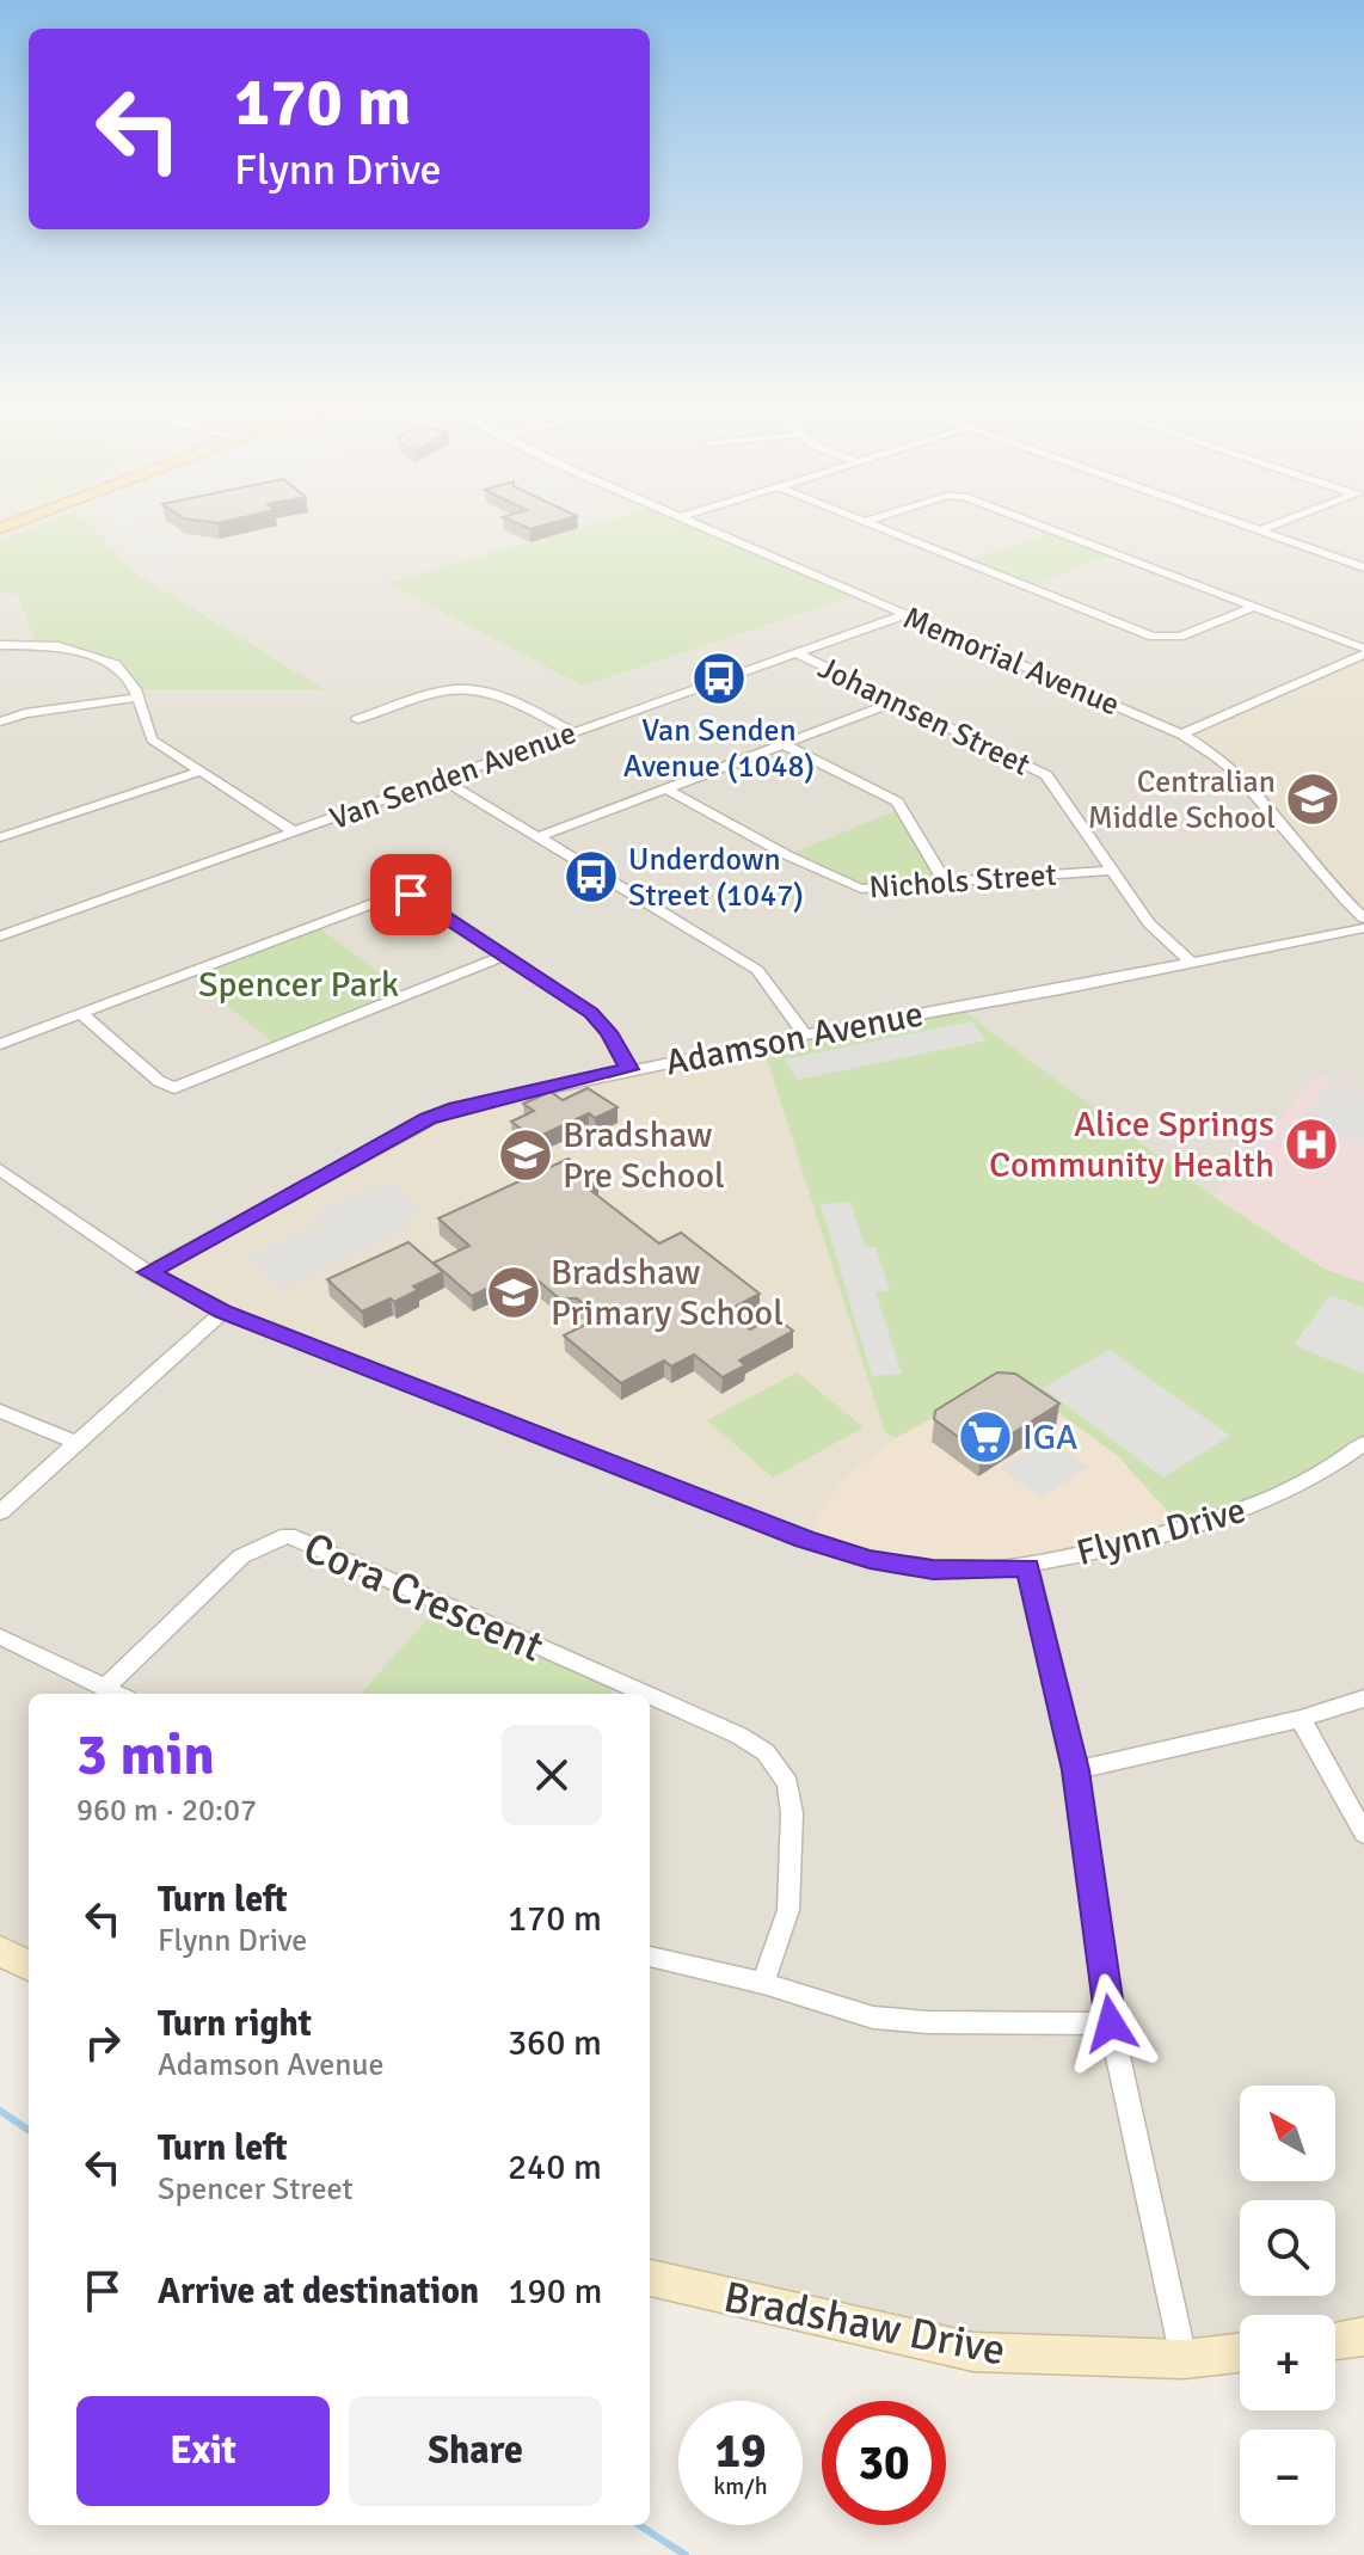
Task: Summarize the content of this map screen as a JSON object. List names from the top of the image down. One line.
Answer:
{"streets":{"street":["Memorial Avenue","Johannsen Street","Van Senden Avenue","Nichols Street","Adamson Avenue","Flynn Drive","Cora Crescent","Bradshaw Drive"]},"crossings":[["Memorial Avenue","Van Senden Avenue"],["Johannsen Street","Van Senden Avenue"],["Johannsen Street","Nichols Street"],["Johannsen Street","Adamson Avenue"],["Adamson Avenue","Flynn Drive"]],"parks":["Spencer Park"],"places":{"bus stop":["Van Senden Avenue (1048)","Underdown Street (1047)"],"school or university":["Centralian Middle School","Bradshaw Pre School","Bradshaw Primary School"],"hospital":["Alice Springs Community Health"],"supermarket":["IGA"]},"north":"top left","page":{"turn":["170 m","Flynn Drive"],"heading":["3 min","960 m · 20:07"],"list":[{"name":"Turn left","note":"Flynn Drive","value":"170 m"},{"name":"Turn right","note":"Adamson Avenue","value":"360 m"},{"name":"Turn left","note":"Spencer Street","value":"240 m"},{"name":"Arrive at destination","value":"190 m"}],"map_buttons":["+","−"],"buttons":["Exit","Share"],"speed":"19 km/h","limit":"30"}}
